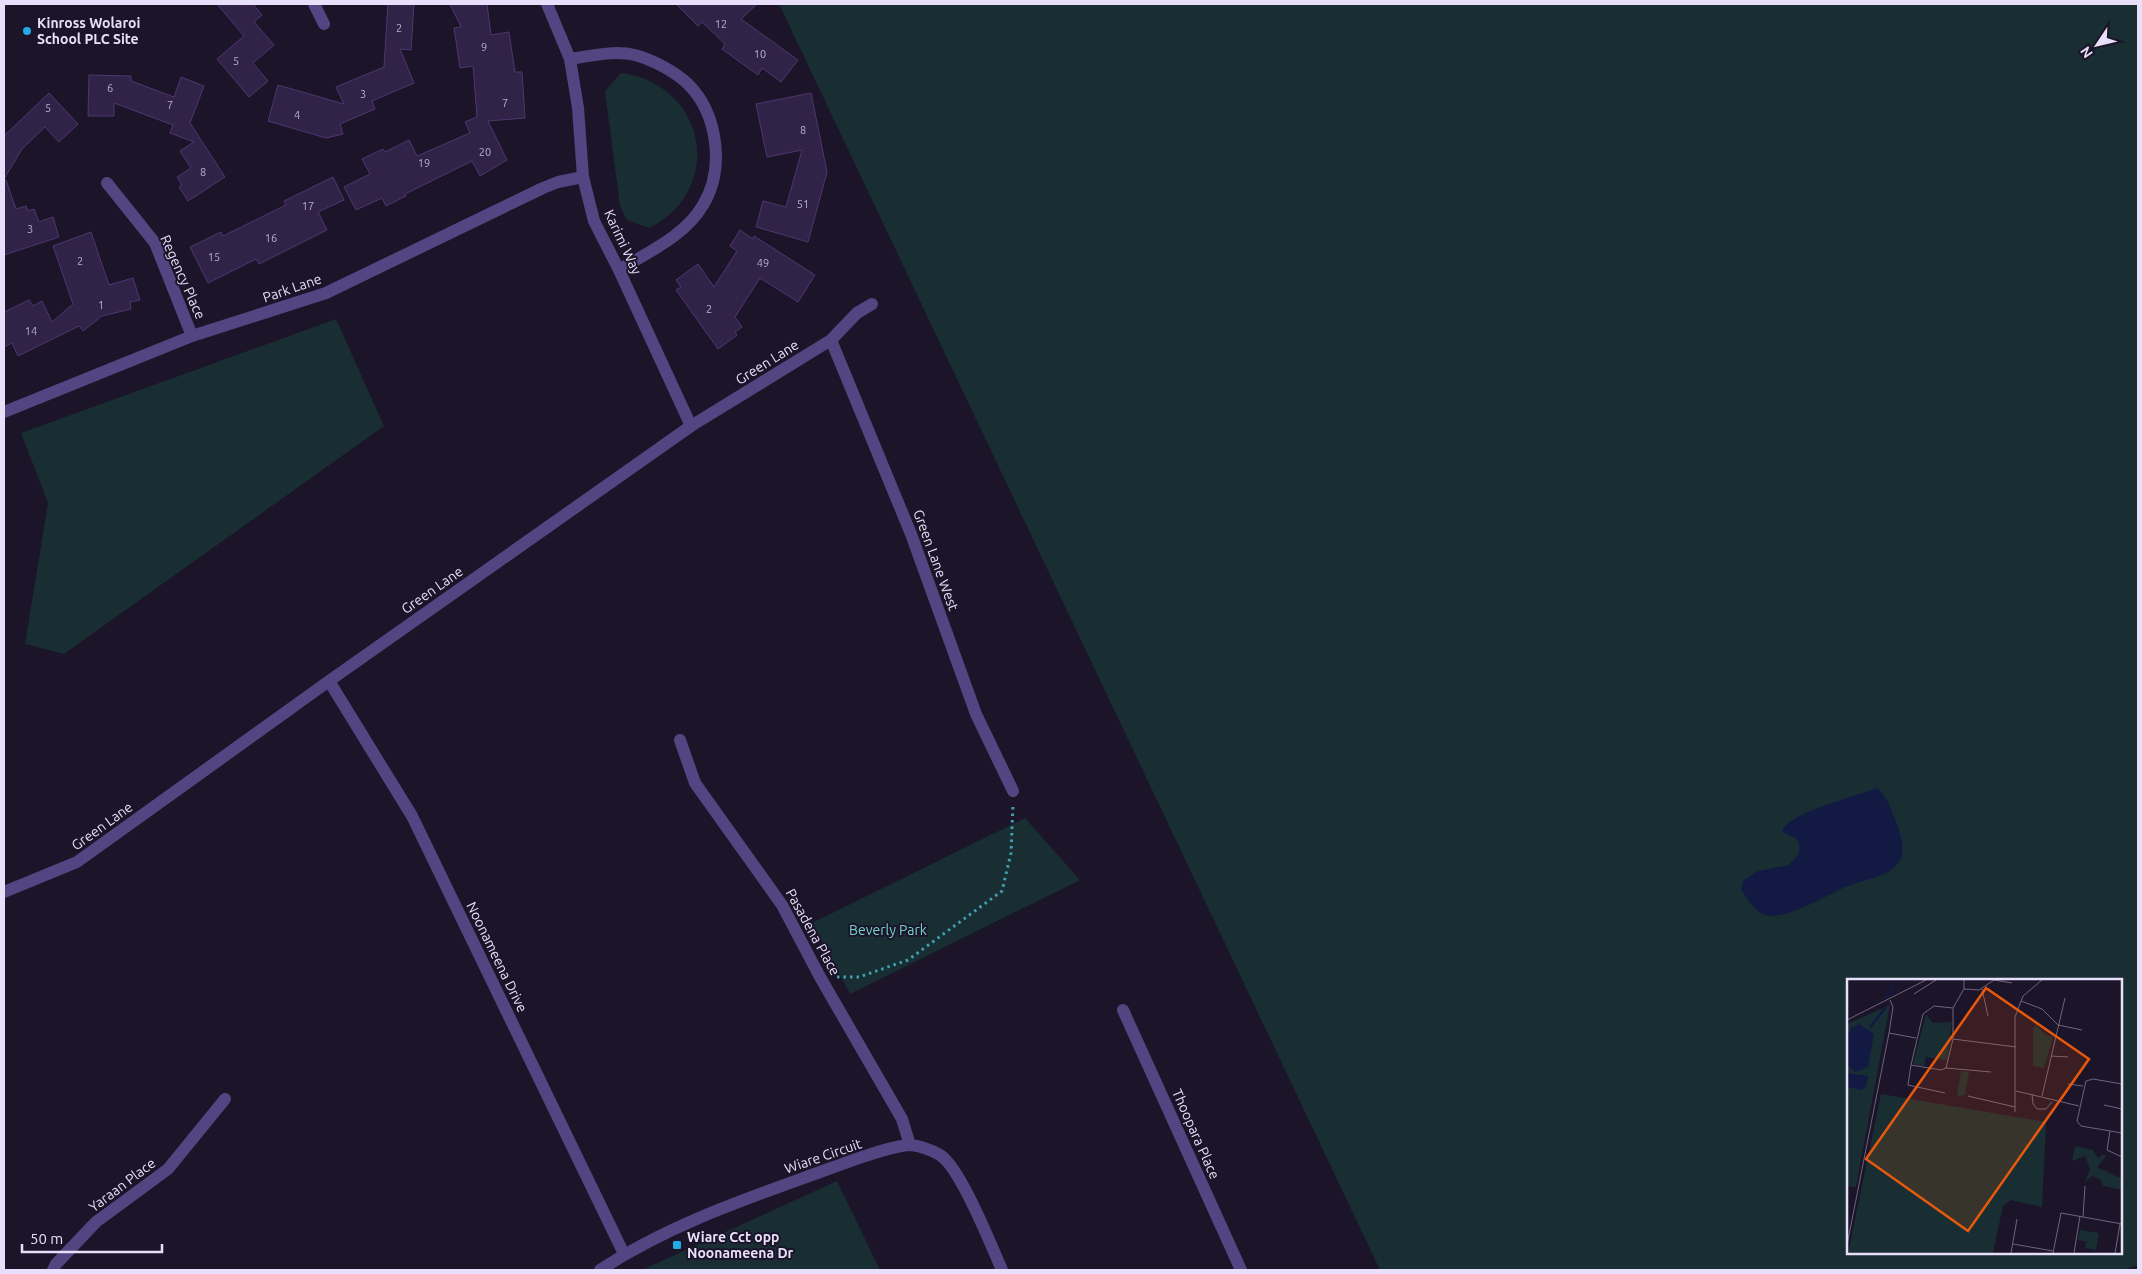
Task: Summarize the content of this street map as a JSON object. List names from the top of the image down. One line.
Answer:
{"streets":{"street":["Karimi Way","Regency Place","Park Lane","Green Lane","Green Lane West","Pasadena Place","Noonameena Drive","Thoopara Place","Wiare Circuit","Yaraan Place"]},"crossings":[["Karimi Way","Park Lane"],["Karimi Way","Green Lane"],["Regency Place","Park Lane"],["Green Lane","Green Lane West"],["Green Lane","Noonameena Drive"],["Pasadena Place","Wiare Circuit"],["Noonameena Drive","Wiare Circuit"]],"parks":["Beverly Park"],"places":{"other":["Kinross Wolaroi School PLC Site"],"transit":["Wiare Cct opp Noonameena Dr"]},"house_numbers":["12","2","9","10","5","6","3","7","7","5","4","8","20","19","8","51","17","3","16","15","2","49","1","2","14"],"scale_bar":"50 m","north":"bottom left"}
